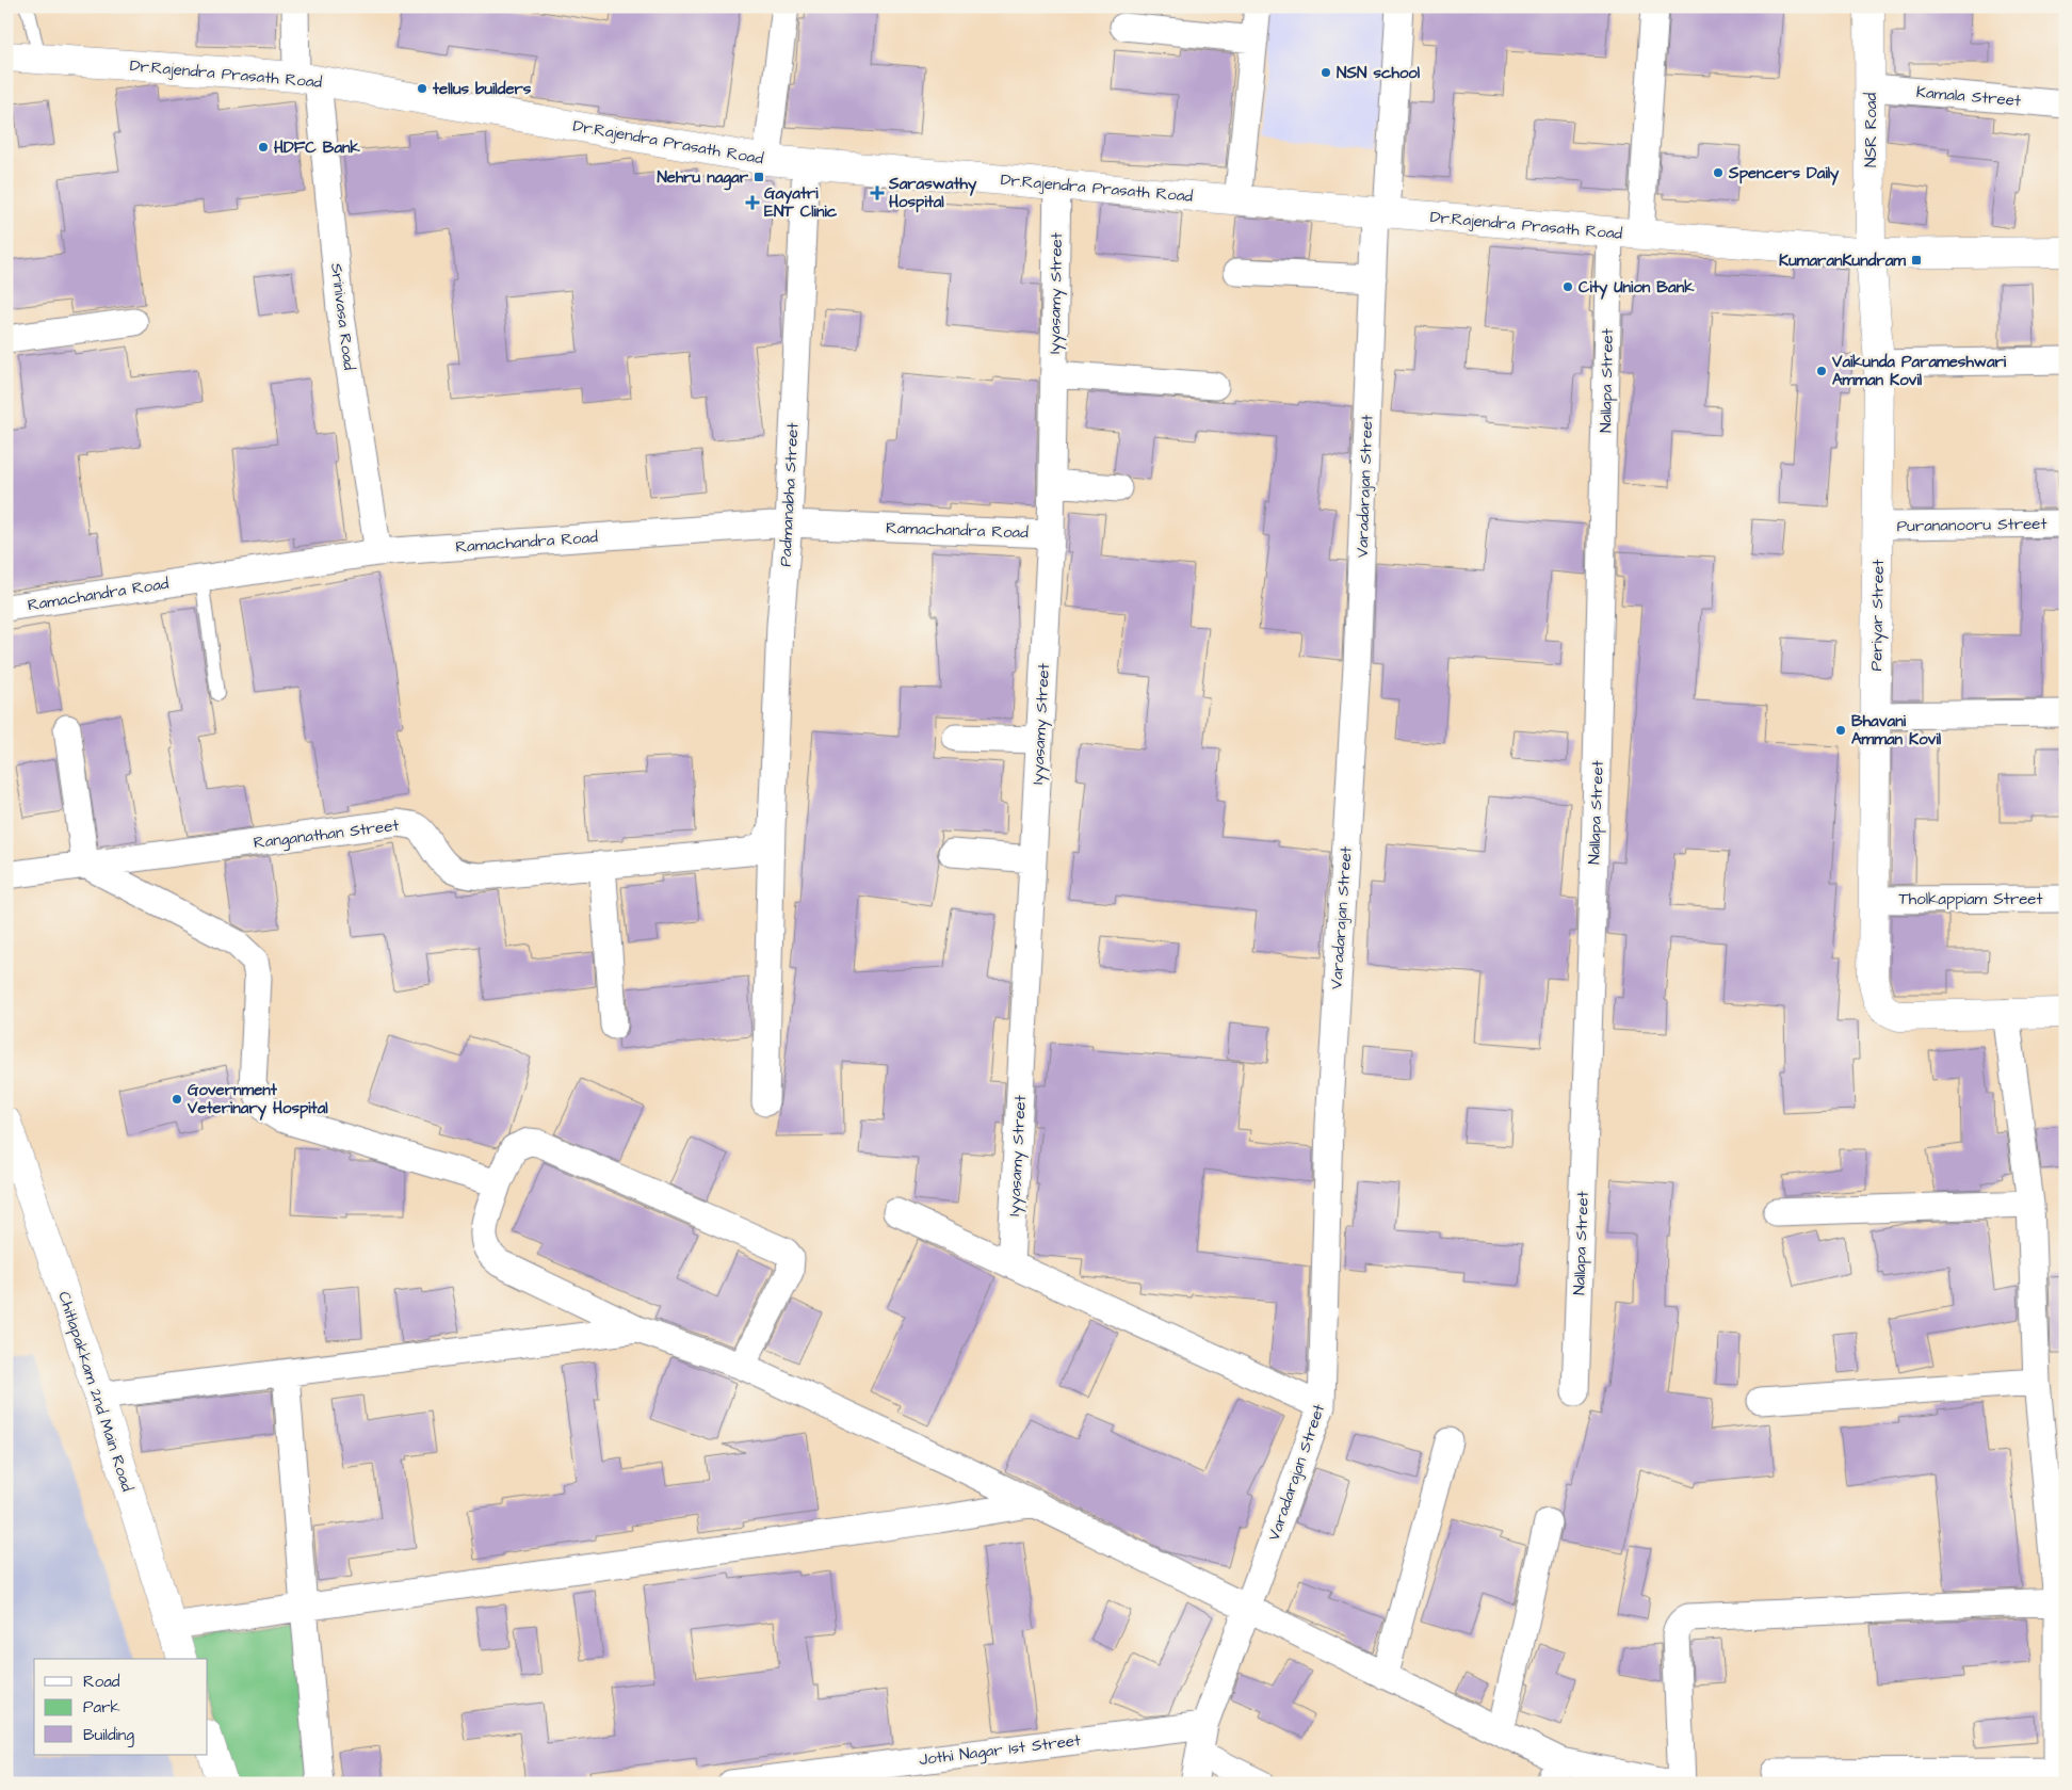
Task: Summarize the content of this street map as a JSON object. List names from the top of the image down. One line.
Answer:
{"streets":{"street":["Dr.Rajendra Prasath Road","Kamala Street","NSR Road","Iyyasamy Street","Srinivasa Road","Nallapa Street","Varadarajan Street","Padmanabha Street","Purananooru Street","Ramachandra Road","Periyar Street","Ranganathan Street","Tholkappiam Street","Chitlapakkam 2nd Main Road","Jothi Nagar 1st Street"]},"crossings":[["Dr.Rajendra Prasath Road","NSR Road"],["Dr.Rajendra Prasath Road","Iyyasamy Street"],["Dr.Rajendra Prasath Road","Srinivasa Road"],["Dr.Rajendra Prasath Road","Nallapa Street"],["Dr.Rajendra Prasath Road","Varadarajan Street"],["Dr.Rajendra Prasath Road","Padmanabha Street"],["Dr.Rajendra Prasath Road","Periyar Street"],["Kamala Street","NSR Road"],["NSR Road","Periyar Street"],["Iyyasamy Street","Ramachandra Road"],["Srinivasa Road","Ramachandra Road"],["Varadarajan Street","Jothi Nagar 1st Street"],["Padmanabha Street","Ramachandra Road"],["Padmanabha Street","Ranganathan Street"],["Purananooru Street","Periyar Street"],["Periyar Street","Tholkappiam Street"]],"places":{"other":["NSN school","tellus builders","HDFC Bank","Spencers Daily","City Union Bank","Vaikunda Parameshwari Amman Kovil","Bhavani Amman Kovil","Government Veterinary Hospital"],"transit":["Nehru nagar","KumaranKundram"],"health":["Saraswathy Hospital","Gayatri ENT Clinic"]},"legend":["Road","Park","Building"]}
